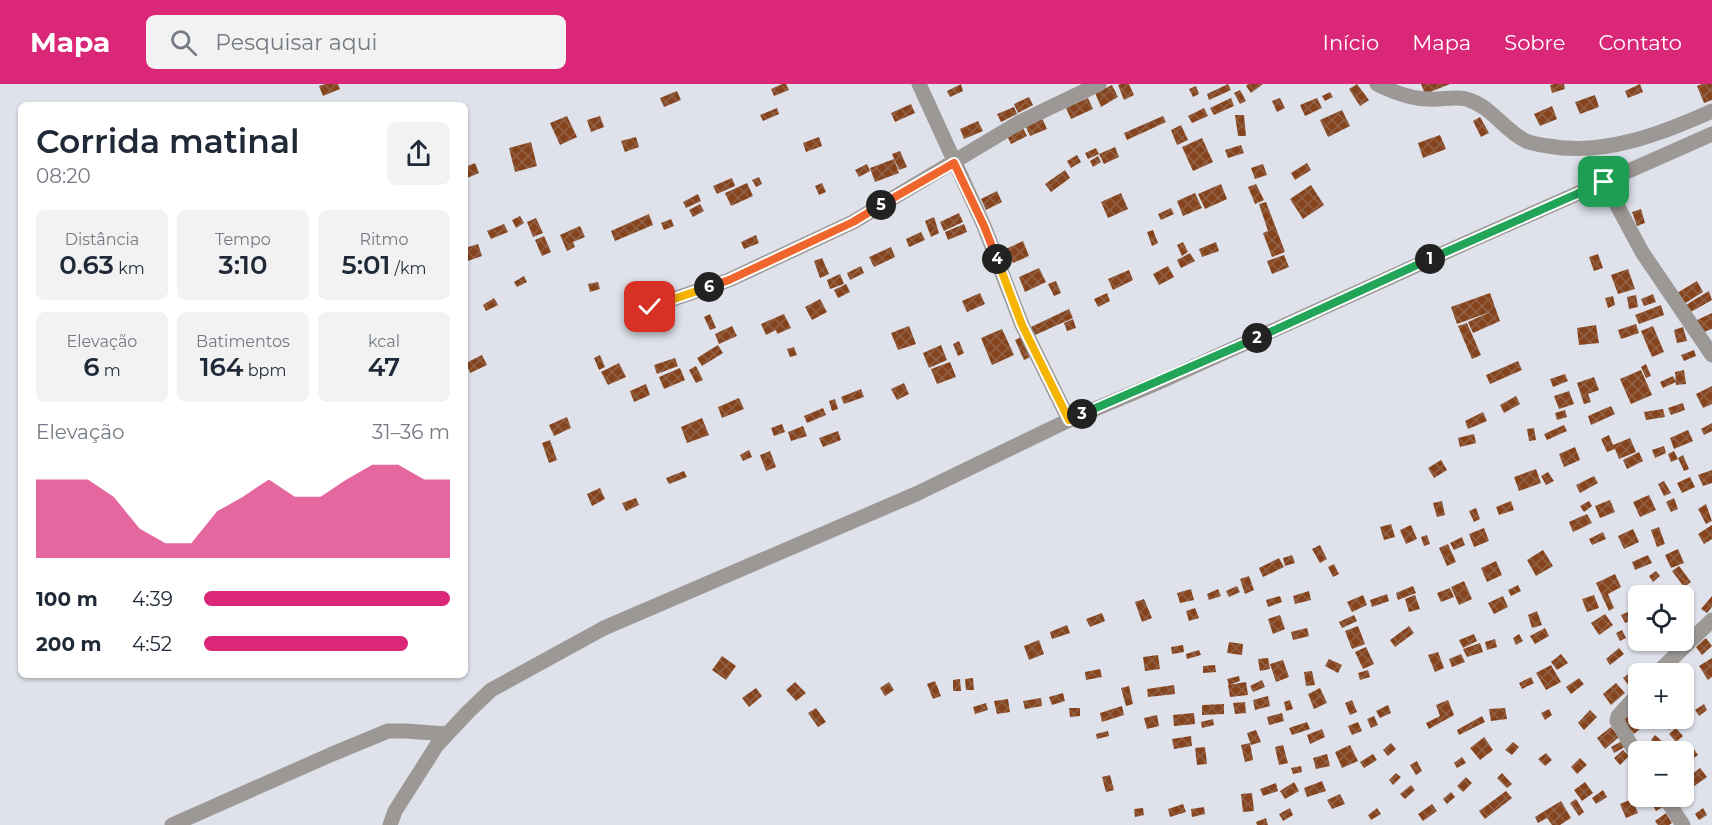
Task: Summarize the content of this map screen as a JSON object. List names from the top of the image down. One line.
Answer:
{"page":{"header":"Mapa","search":"Pesquisar aqui","nav":["Início","Mapa","Sobre","Contato"],"heading":["Corrida matinal","08:20"],"pins":["5","1","4","6","2","3"],"stats":[["Distância","0.63 km"],["Tempo","3:10"],["Ritmo","5:01 /km"],["Elevação","6 m"],["Batimentos","164 bpm"],["kcal","47"]],"chart":["Elevação","31–36 m"],"list":[{"name":"100 m","note":"4:39"},{"name":"200 m","note":"4:52"}],"map_buttons":["+","−"]}}
